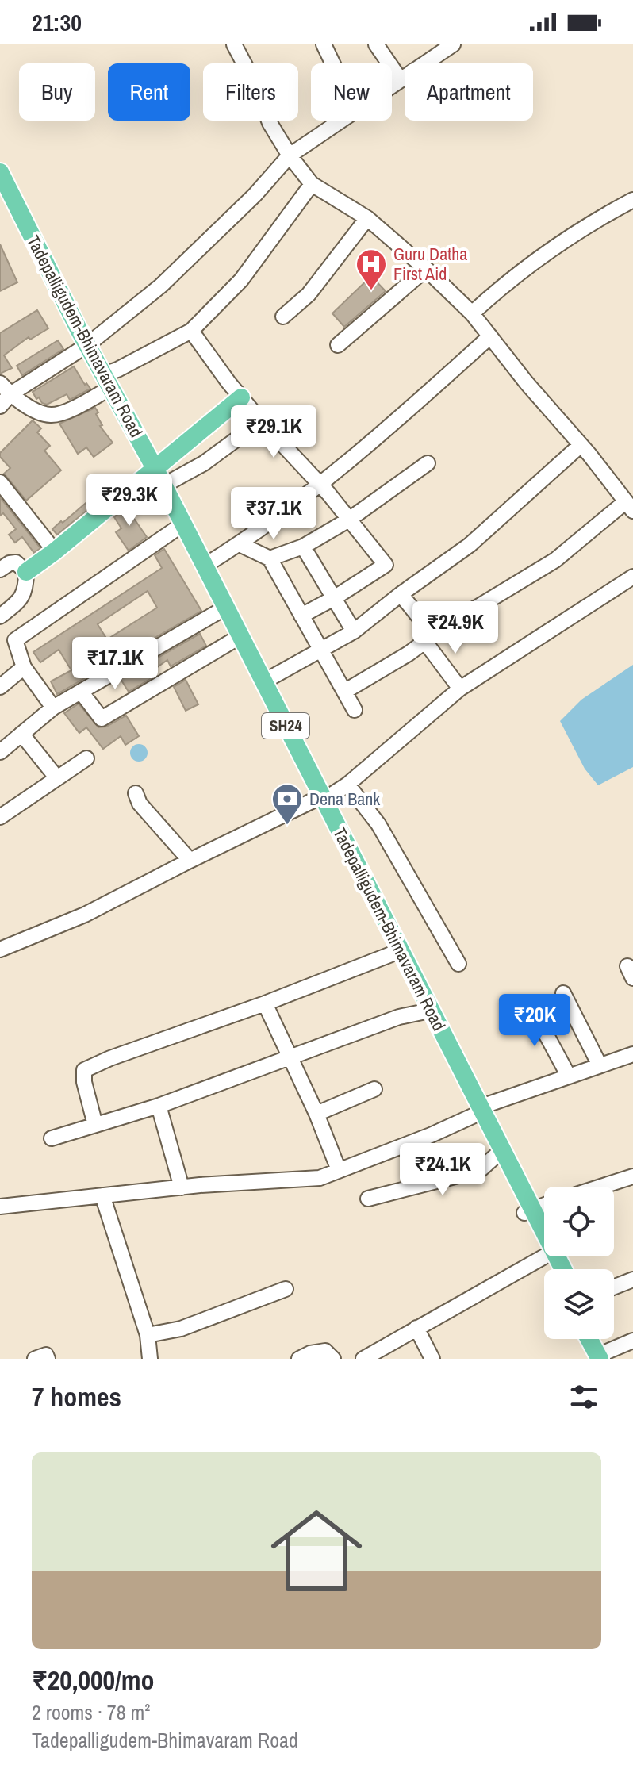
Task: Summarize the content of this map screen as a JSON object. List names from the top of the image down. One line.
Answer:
{"streets":{"main road":["Tadepalligudem-Bhimavaram Road","SH24"]},"crossings":[["Tadepalligudem-Bhimavaram Road","SH24"]],"places":{"hospital":["Guru Datha First Aid"],"bank":["Dena Bank"]},"page":{"status":"21:30","chip":["Buy","Rent","Filters","New","Apartment"],"price":["₹29.1K","₹29.3K","₹37.1K","₹24.9K","₹17.1K","₹20K","₹24.1K"],"heading":"7 homes","list":[{"name":"₹20,000/mo","note":"2 rooms · 78 m² · Tadepalligudem-Bhimavaram Road"}]}}
